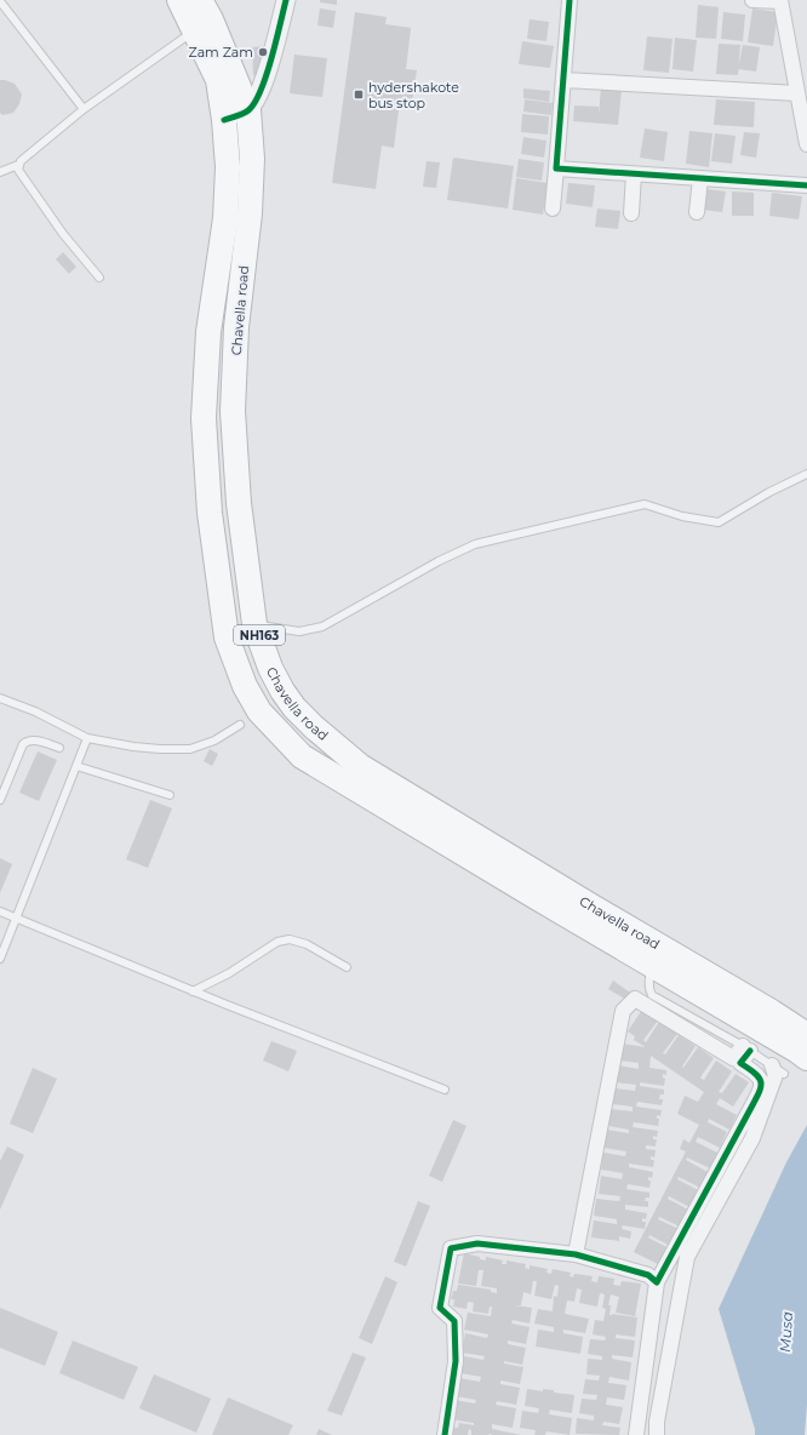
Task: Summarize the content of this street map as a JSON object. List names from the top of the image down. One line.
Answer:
{"streets":{"highway":["Chavella road","NH163"]},"crossings":[["Chavella road","NH163"]],"water":["Musa"],"places":{"other":["Zam Zam"],"transit":["hydershakote bus stop"]}}
